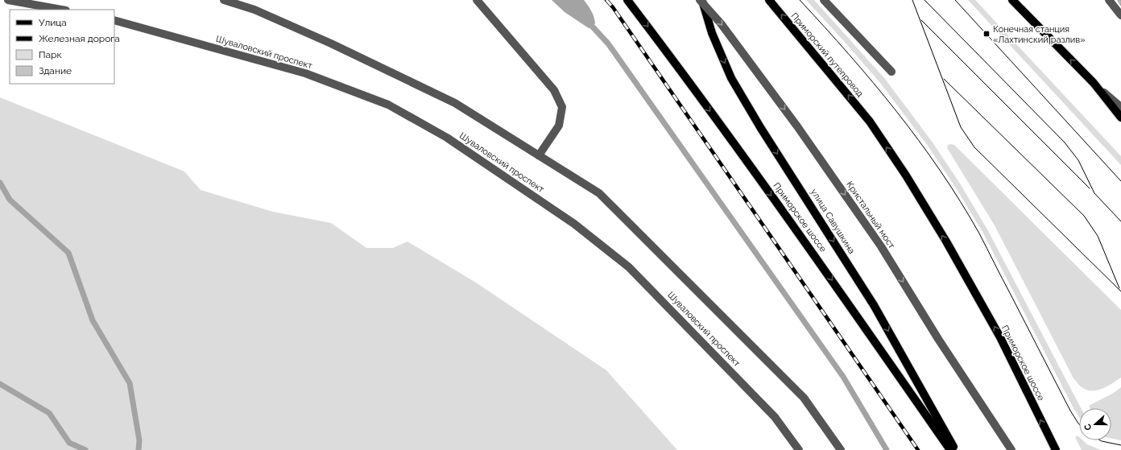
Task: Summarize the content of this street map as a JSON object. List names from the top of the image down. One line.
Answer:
{"streets":{"main road":["Приморский путепровод","Приморское шоссе","улица Савушкина"],"street":["Шуваловский проспект","Кристальный мост"]},"crossings":[["Приморский путепровод","Приморское шоссе"],["Кристальный мост","улица Савушкина"]],"one_way":["Приморский путепровод","Кристальный мост","улица Савушкина"],"places":{"transit":["Конечная станция «Лахтинский разлив»"]},"legend":["Улица","Железная дорога","Парк","Здание"],"north":"left"}
